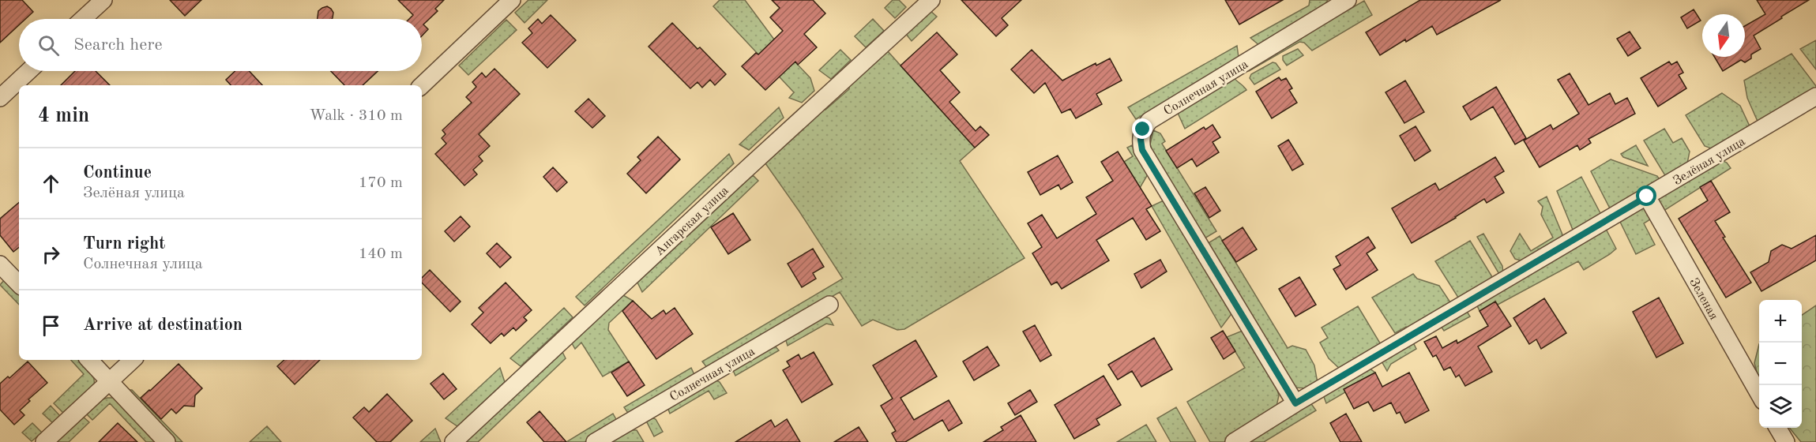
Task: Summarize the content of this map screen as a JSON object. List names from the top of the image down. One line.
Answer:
{"streets":{"street":["Солнечная улица","Зелёная улица","Ангарская улица","Зеленая"]},"crossings":[["Солнечная улица","Зелёная улица"],["Зелёная улица","Зеленая"]],"north":"bottom","page":{"search":"Search here","heading":["4 min","Walk · 310 m"],"list":[["Continue","Зелёная улица","170 m"],["Turn right","Солнечная улица","140 m"],"Arrive at destination"],"map_buttons":["+","−"]}}
